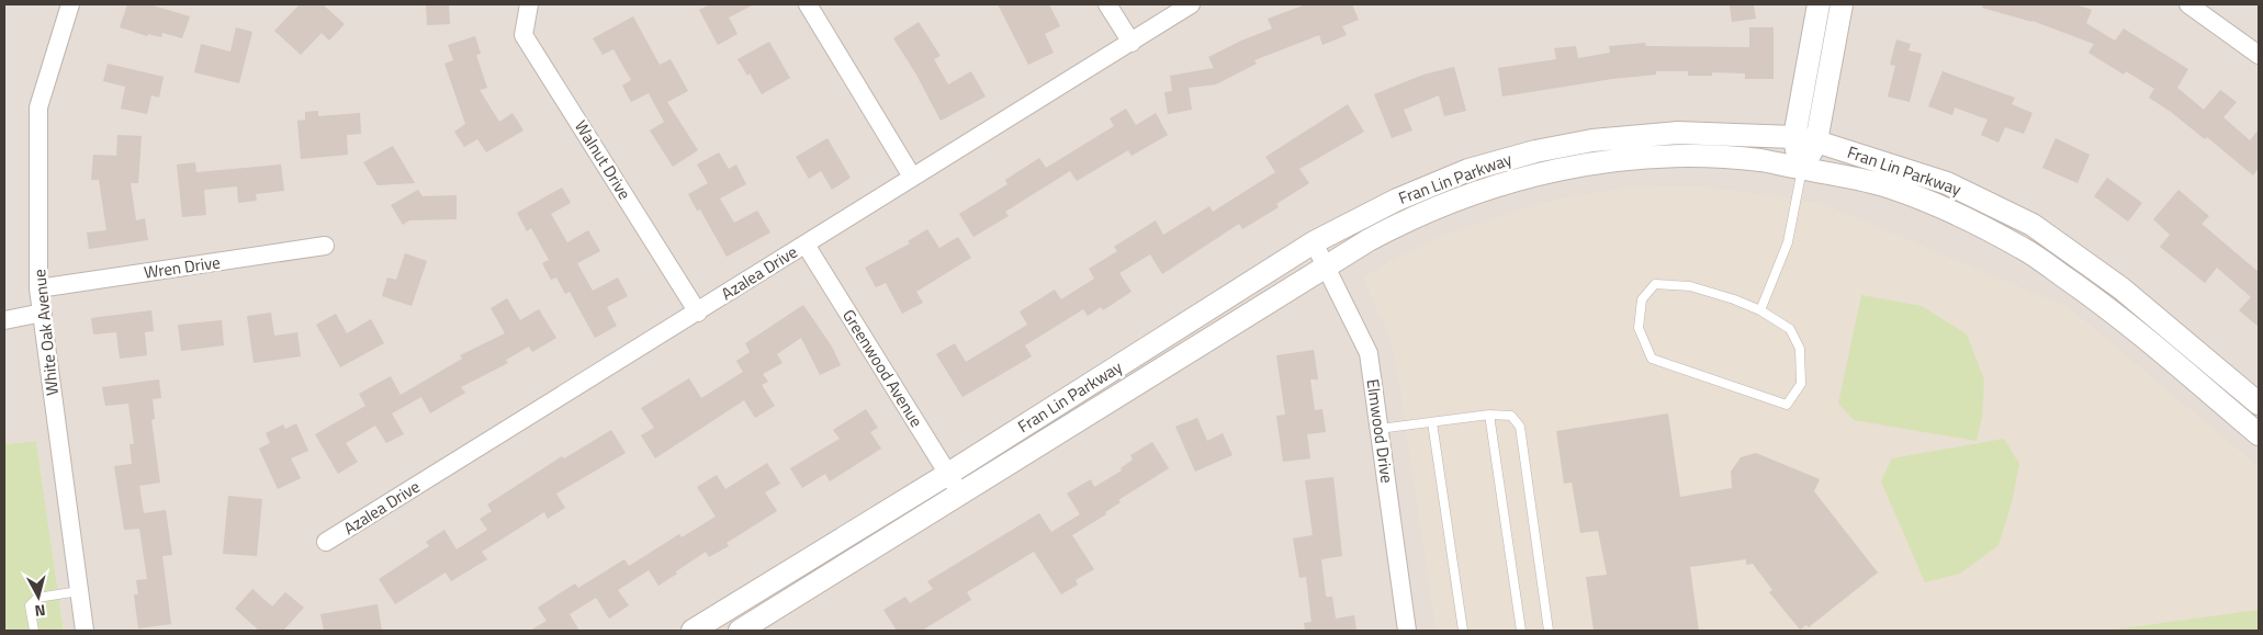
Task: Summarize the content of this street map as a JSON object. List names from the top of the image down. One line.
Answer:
{"streets":{"street":["Walnut Drive","Fran Lin Parkway","Wren Drive","Azalea Drive","White Oak Avenue","Greenwood Avenue","Elmwood Drive"]},"crossings":[["Walnut Drive","Azalea Drive"],["Fran Lin Parkway","Greenwood Avenue"],["Fran Lin Parkway","Elmwood Drive"],["Wren Drive","White Oak Avenue"],["Azalea Drive","Greenwood Avenue"]],"north":"bottom"}
